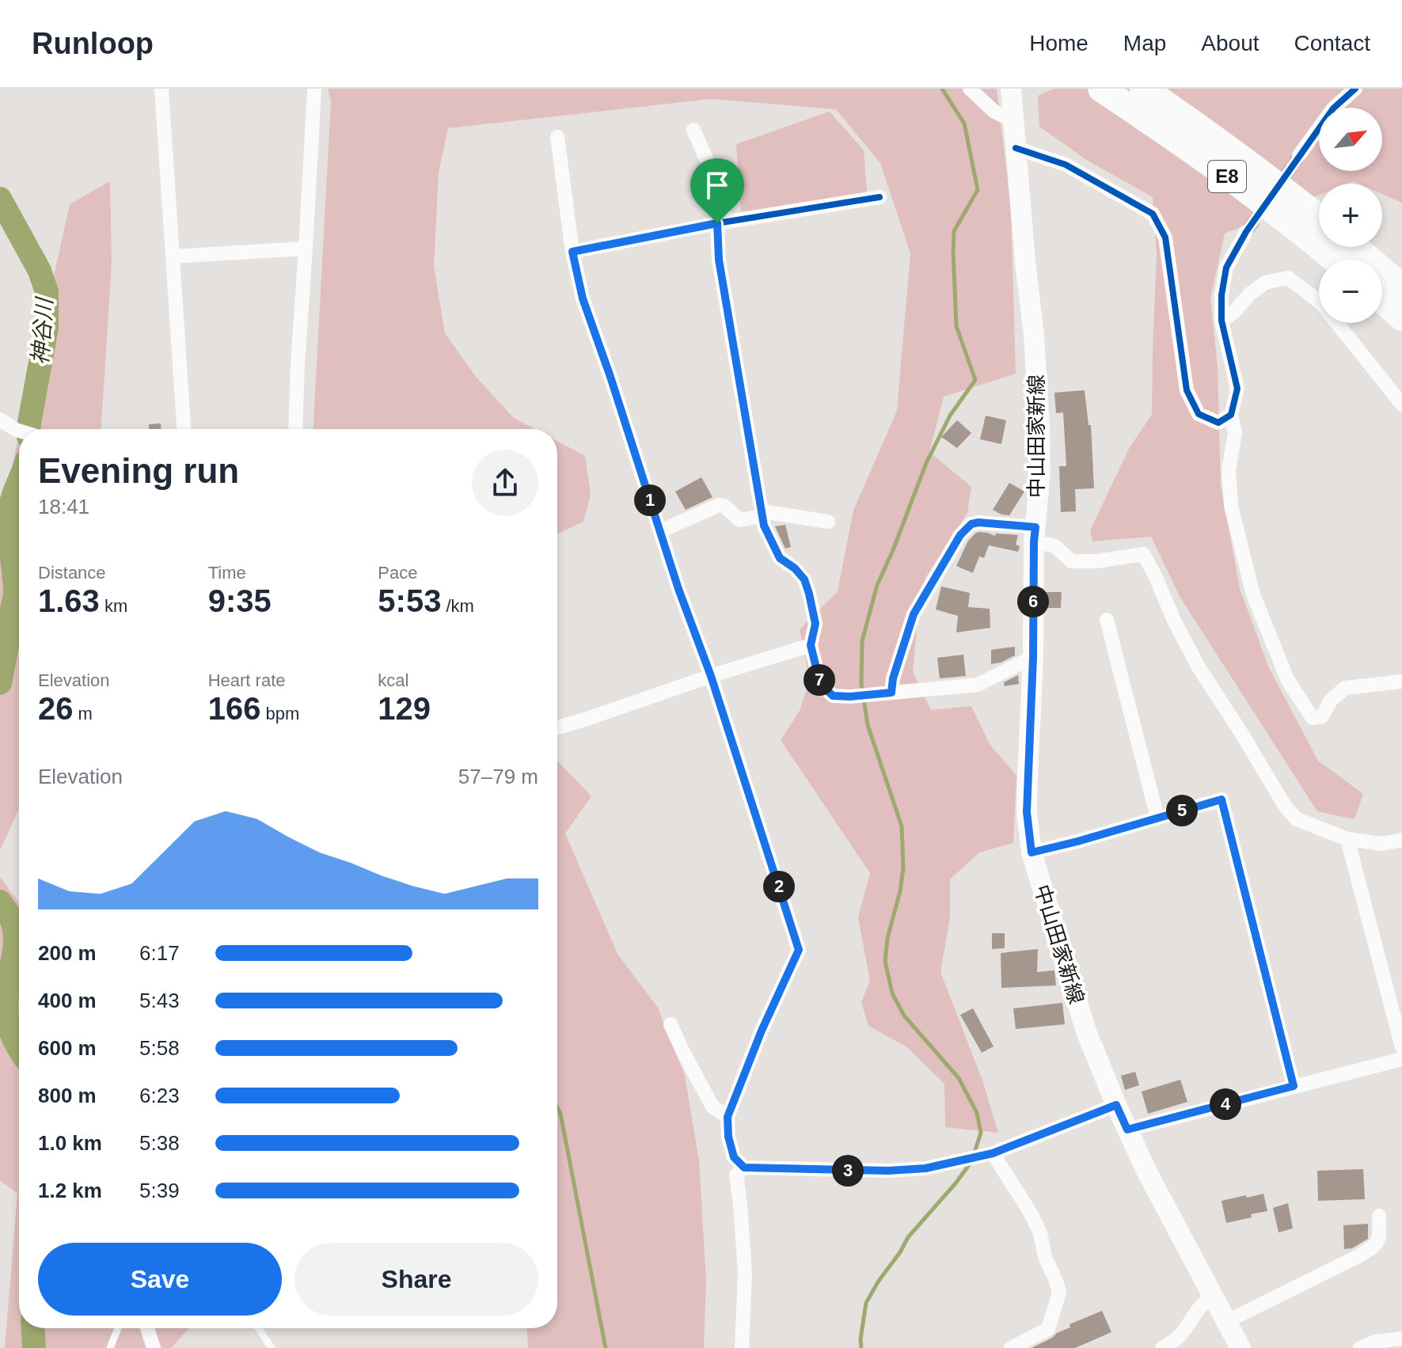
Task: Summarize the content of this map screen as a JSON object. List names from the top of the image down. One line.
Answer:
{"streets":{"highway":["E8"],"main road":["中山田家新線"]},"water":["神谷川"],"north":"top right","page":{"header":"Runloop","nav":["Home","Map","About","Contact"],"map_buttons":["+","−"],"heading":["Evening run","18:41"],"pins":["1","6","7","5","2","4","3"],"stats":[["Distance","1.63 km"],["Time","9:35"],["Pace","5:53 /km"],["Elevation","26 m"],["Heart rate","166 bpm"],["kcal","129"]],"chart":["Elevation","57–79 m"],"list":[{"name":"200 m","note":"6:17"},{"name":"400 m","note":"5:43"},{"name":"600 m","note":"5:58"},{"name":"800 m","note":"6:23"},{"name":"1.0 km","note":"5:38"},{"name":"1.2 km","note":"5:39"}],"buttons":["Save","Share"]}}
